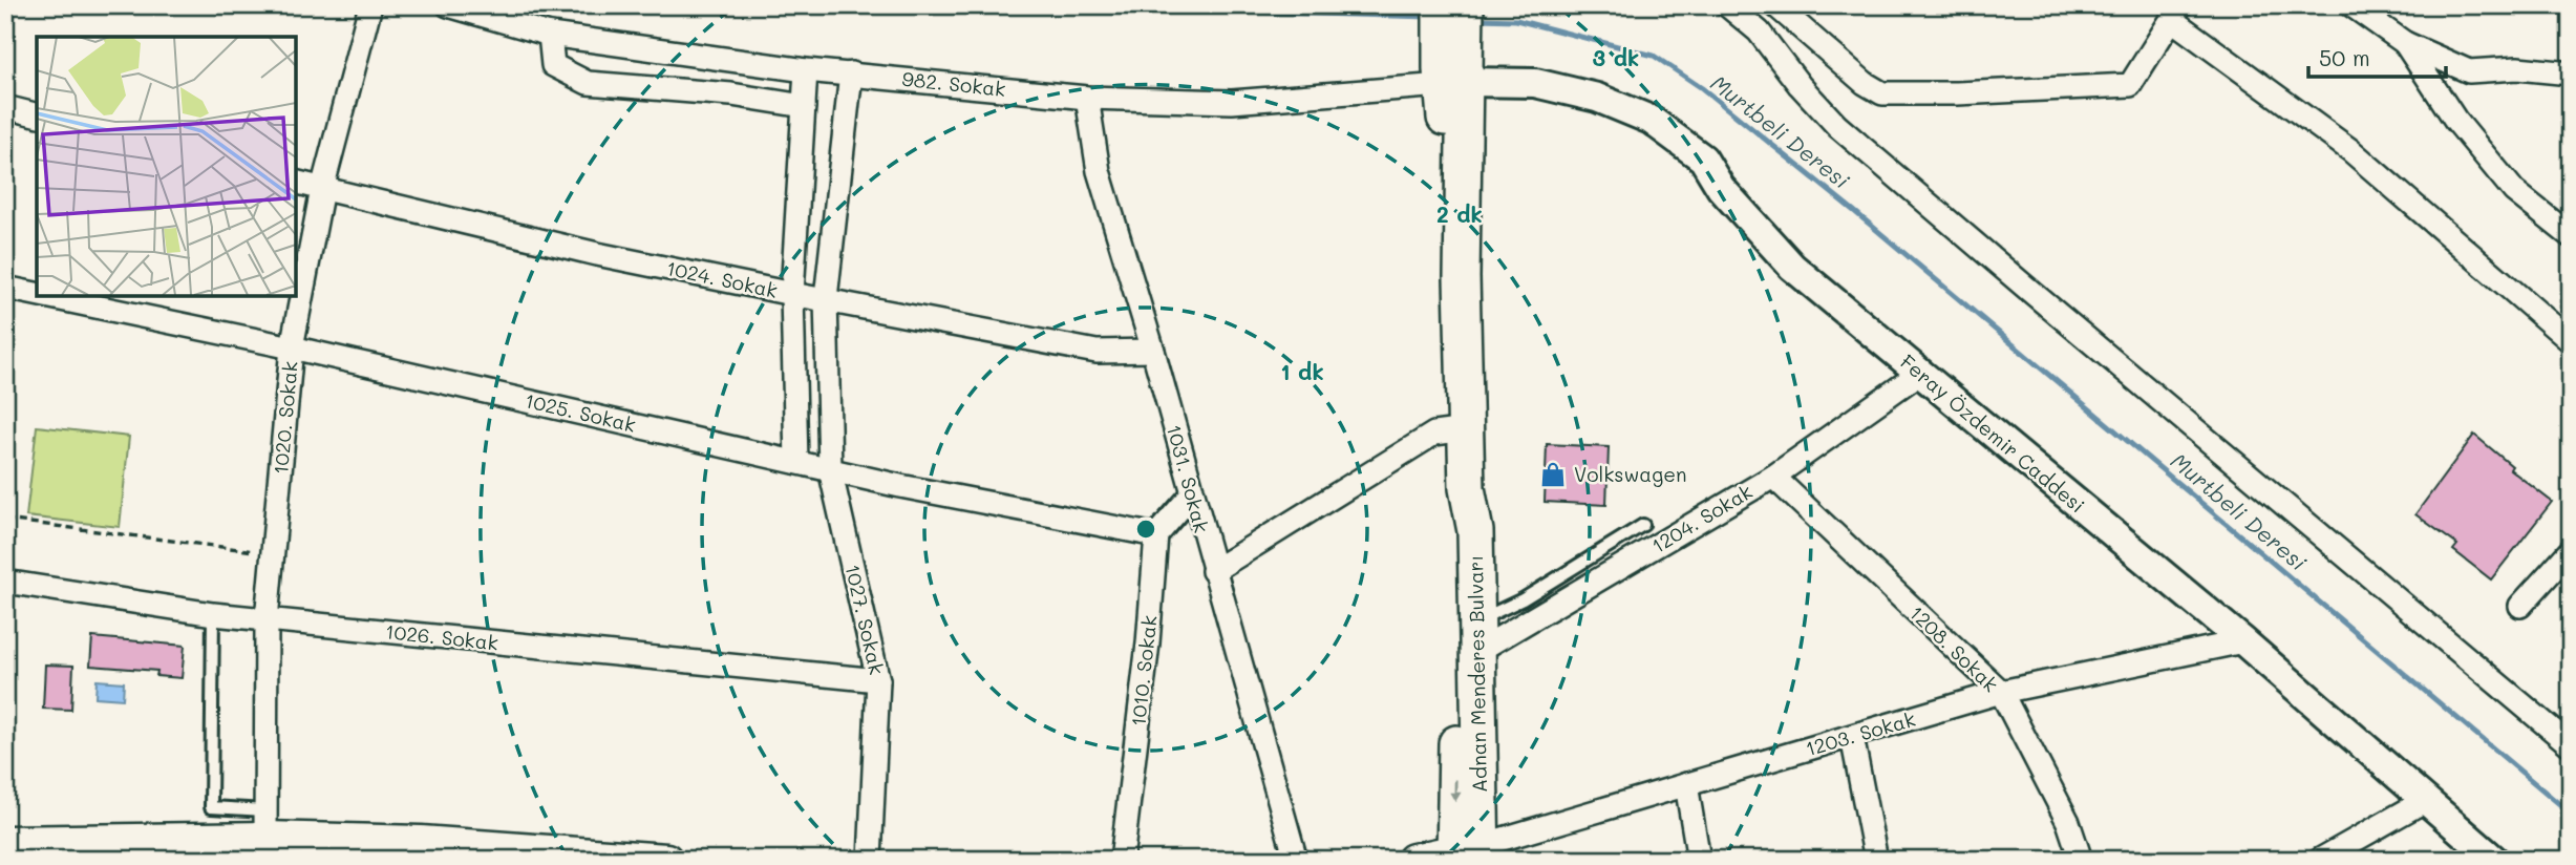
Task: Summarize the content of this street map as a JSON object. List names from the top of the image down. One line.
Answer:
{"streets":{"main road":["Adnan Menderes Bulvarı"],"street":["982. Sokak","1024. Sokak","1025. Sokak","1020. Sokak","Feray Özdemir Caddesi","1031. Sokak","1204. Sokak","1027. Sokak","1026. Sokak","1208. Sokak","1010. Sokak","1203. Sokak"]},"crossings":[["982. Sokak","Feray Özdemir Caddesi"],["982. Sokak","1031. Sokak"],["982. Sokak","1027. Sokak"],["982. Sokak","Adnan Menderes Bulvarı"],["1024. Sokak","1020. Sokak"],["1024. Sokak","1031. Sokak"],["1024. Sokak","1027. Sokak"],["1025. Sokak","1020. Sokak"],["1025. Sokak","1027. Sokak"],["1025. Sokak","1010. Sokak"],["1020. Sokak","1026. Sokak"],["Feray Özdemir Caddesi","1204. Sokak"],["Feray Özdemir Caddesi","Adnan Menderes Bulvarı"],["Feray Özdemir Caddesi","1203. Sokak"],["1204. Sokak","1208. Sokak"],["1204. Sokak","Adnan Menderes Bulvarı"],["1027. Sokak","1026. Sokak"],["1208. Sokak","1203. Sokak"],["Adnan Menderes Bulvarı","1203. Sokak"]],"water":["Murtbeli Deresi"],"places":{"shop":["Volkswagen"]},"scale_bar":"50 m","rings":["3 dk","2 dk","1 dk"]}
